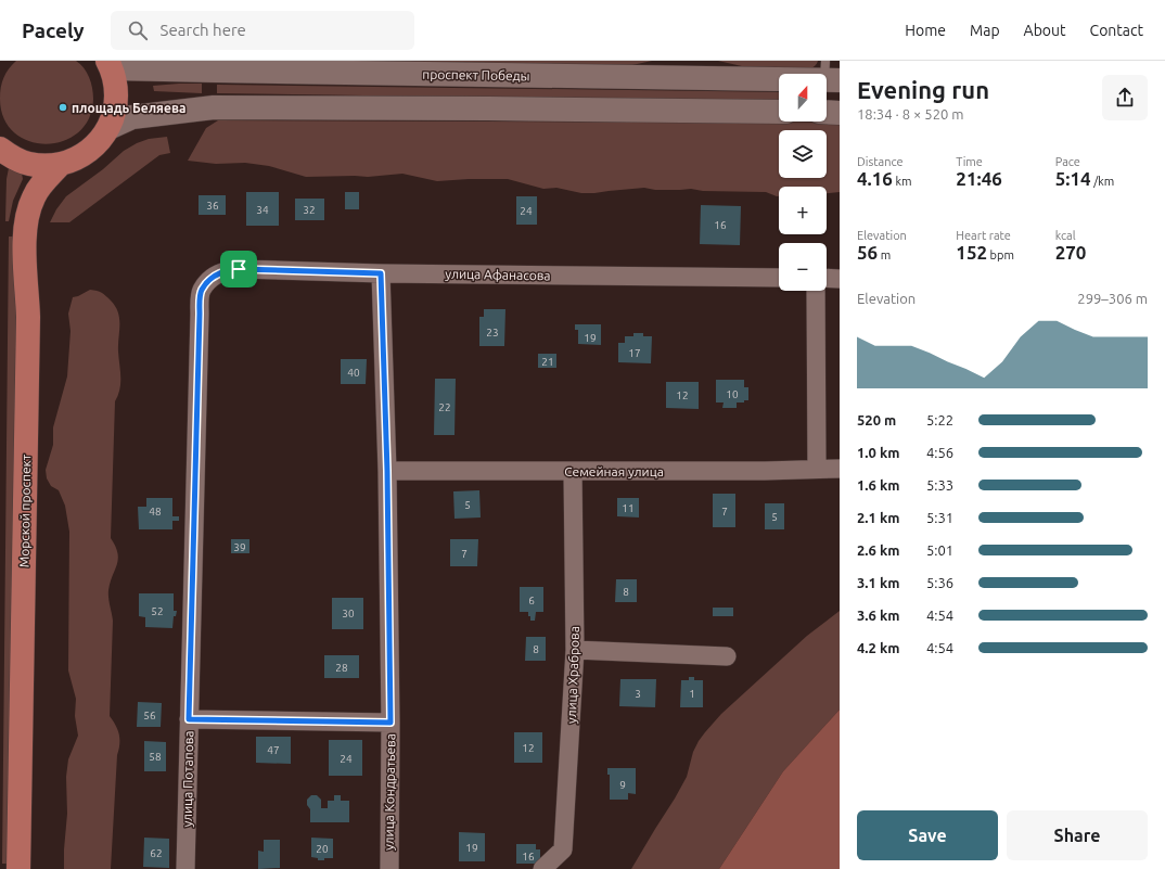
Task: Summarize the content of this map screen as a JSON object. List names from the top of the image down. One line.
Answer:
{"streets":{"main road":["проспект Победы","Морской проспект"],"street":["улица Афанасова","Семейная улица","улица Храброва","улица Потапова","улица Кондратьева"]},"crossings":[["улица Афанасова","улица Потапова"],["улица Афанасова","улица Кондратьева"],["Семейная улица","улица Храброва"],["Семейная улица","улица Кондратьева"]],"places":["площадь Беляева"],"house_numbers":["36","34","32","24","16","23","19","17","21","40","10","12","22","5","11","48","7","5","39","7","8","6","52","30","8","28","3","1","56","12","47","58","24","9","19","20","62","16"],"north":"top","page":{"header":"Pacely","search":"Search here","nav":["Home","Map","About","Contact"],"heading":["Evening run","18:34 · 8 × 520 m"],"map_buttons":["+","−"],"stats":[["Distance","4.16 km"],["Time","21:46"],["Pace","5:14 /km"],["Elevation","56 m"],["Heart rate","152 bpm"],["kcal","270"]],"chart":["Elevation","299–306 m"],"list":[{"name":"520 m","note":"5:22"},{"name":"1.0 km","note":"4:56"},{"name":"1.6 km","note":"5:33"},{"name":"2.1 km","note":"5:31"},{"name":"2.6 km","note":"5:01"},{"name":"3.1 km","note":"5:36"},{"name":"3.6 km","note":"4:54"},{"name":"4.2 km","note":"4:54"}],"buttons":["Save","Share"]}}
